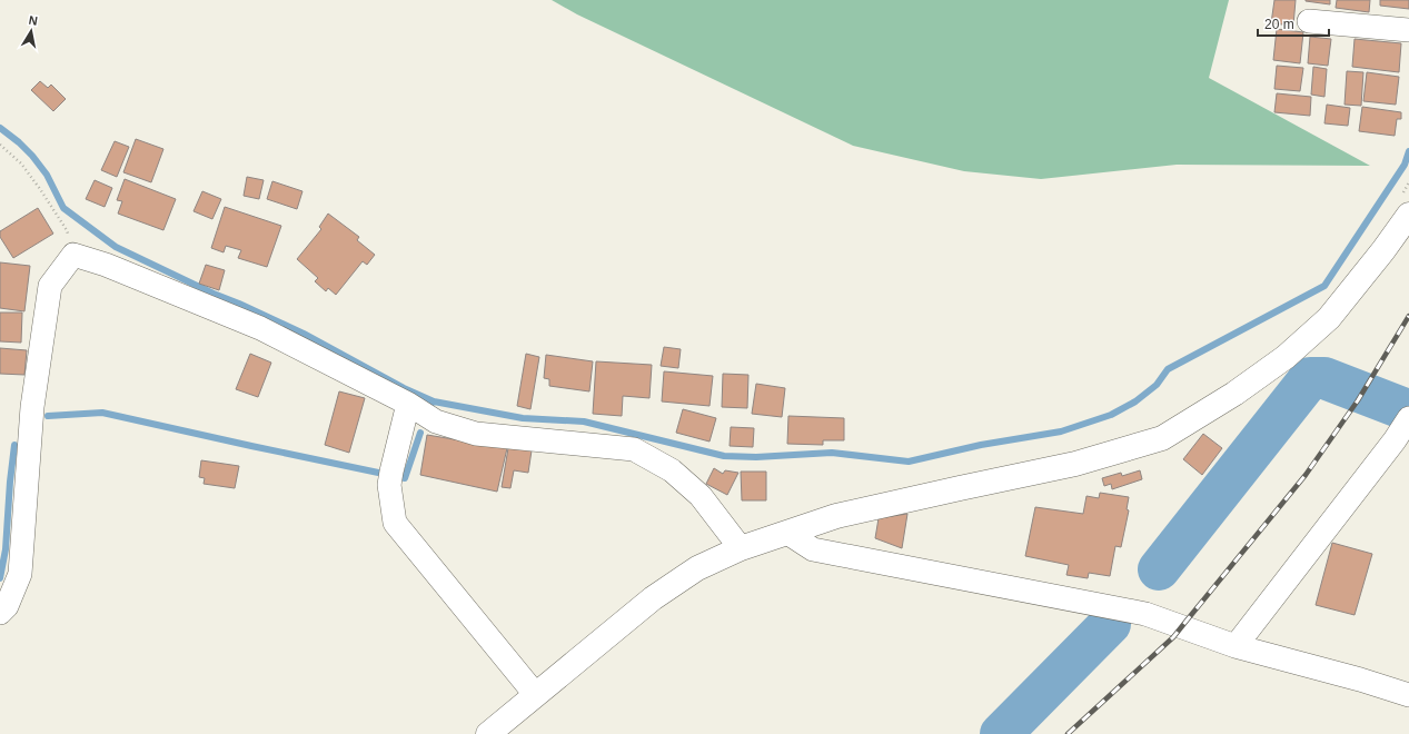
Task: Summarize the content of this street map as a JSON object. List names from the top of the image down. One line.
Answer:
{"scale_bar":"20 m","north":"top"}
